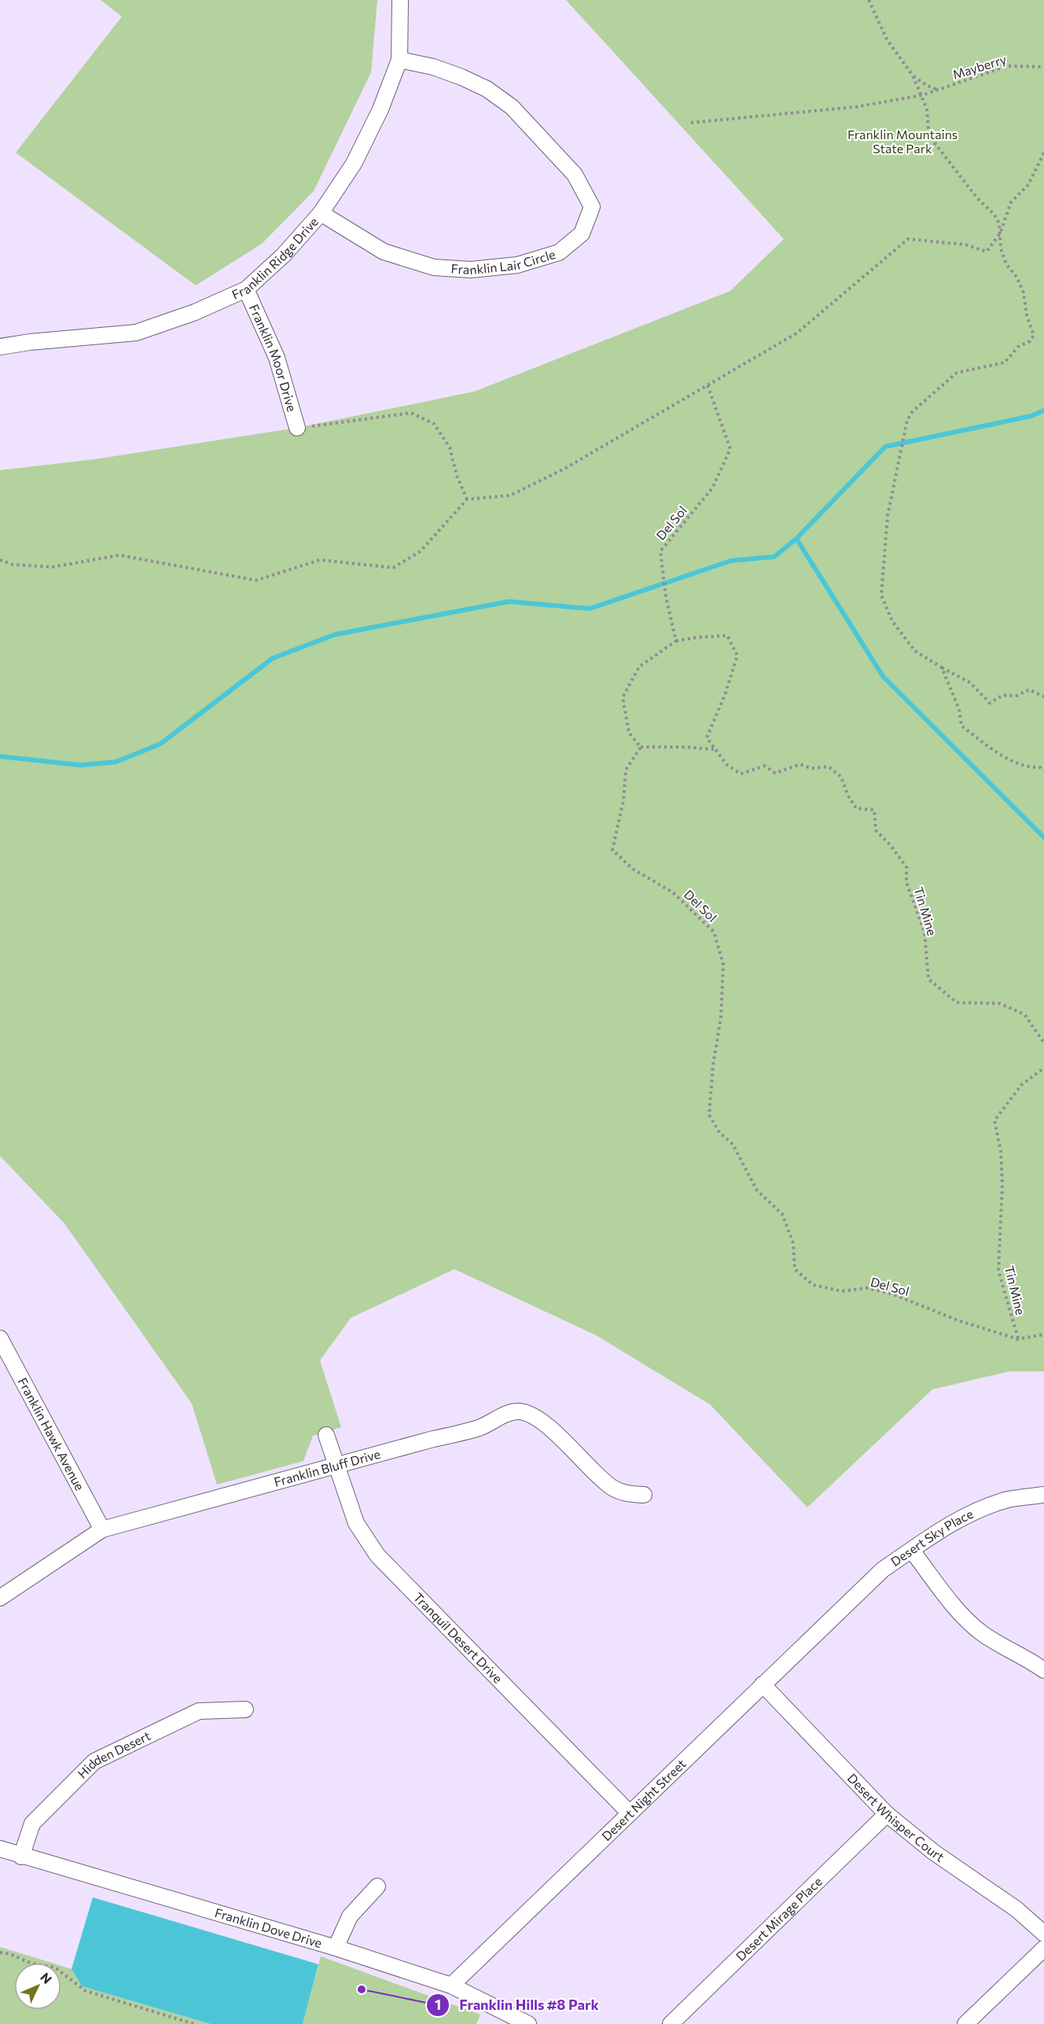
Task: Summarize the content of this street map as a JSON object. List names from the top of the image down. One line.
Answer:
{"streets":{"street":["Franklin Ridge Drive","Franklin Lair Circle","Franklin Moor Drive","Franklin Hawk Avenue","Franklin Bluff Drive","Desert Sky Place","Tranquil Desert Drive","Hidden Desert","Desert Night Street","Desert Whisper Court","Desert Mirage Place","Franklin Dove Drive"],"path":["Mayberry","Del Sol","Tin Mine"]},"crossings":[["Franklin Ridge Drive","Franklin Lair Circle"],["Franklin Ridge Drive","Franklin Moor Drive"],["Del Sol","Tin Mine"],["Franklin Hawk Avenue","Franklin Bluff Drive"],["Franklin Bluff Drive","Tranquil Desert Drive"],["Desert Sky Place","Desert Night Street"],["Tranquil Desert Drive","Desert Night Street"],["Hidden Desert","Franklin Dove Drive"],["Desert Night Street","Desert Whisper Court"],["Desert Night Street","Franklin Dove Drive"],["Desert Whisper Court","Desert Mirage Place"]],"parks":["Franklin Mountains State Park"],"places":["Franklin Hills #8 Park"],"north":"top right"}
